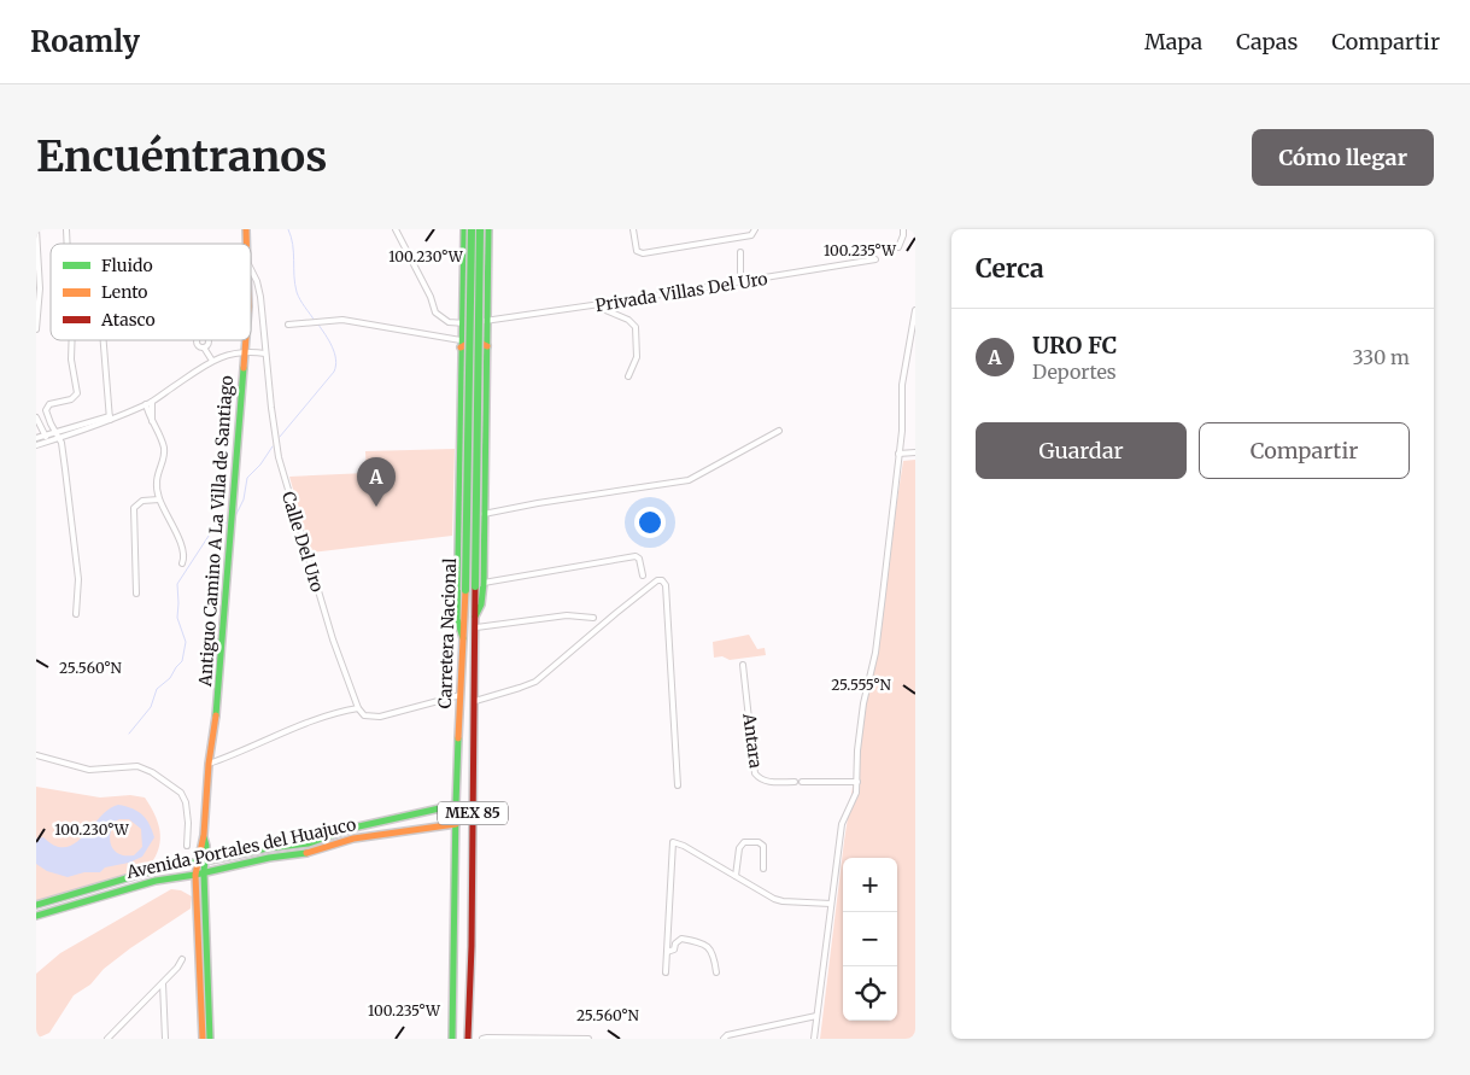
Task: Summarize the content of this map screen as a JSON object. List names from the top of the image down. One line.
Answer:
{"streets":{"main road":["Antiguo Camino A La Villa de Santiago","Carretera Nacional","MEX 85","Avenida Portales del Huajuco"],"street":["Privada Villas Del Uro","Calle Del Uro","Antara"]},"crossings":[["Privada Villas Del Uro","MEX 85"],["Antiguo Camino A La Villa de Santiago","Avenida Portales del Huajuco"],["Carretera Nacional","MEX 85"],["Carretera Nacional","Avenida Portales del Huajuco"]],"legend":["Fluido","Lento","Atasco"],"page":{"header":"Roamly","nav":["Mapa","Capas","Compartir"],"buttons":["Cómo llegar",["Guardar","Compartir"]],"title":"Encuéntranos","heading":"Cerca","list":[{"mark":"A","name":"URO FC","note":"Deportes","value":"330 m"}],"pins":"A","map_buttons":["+","−"]},"coordinates":["100.235°W","100.230°W","25.560°N","25.555°N"]}
